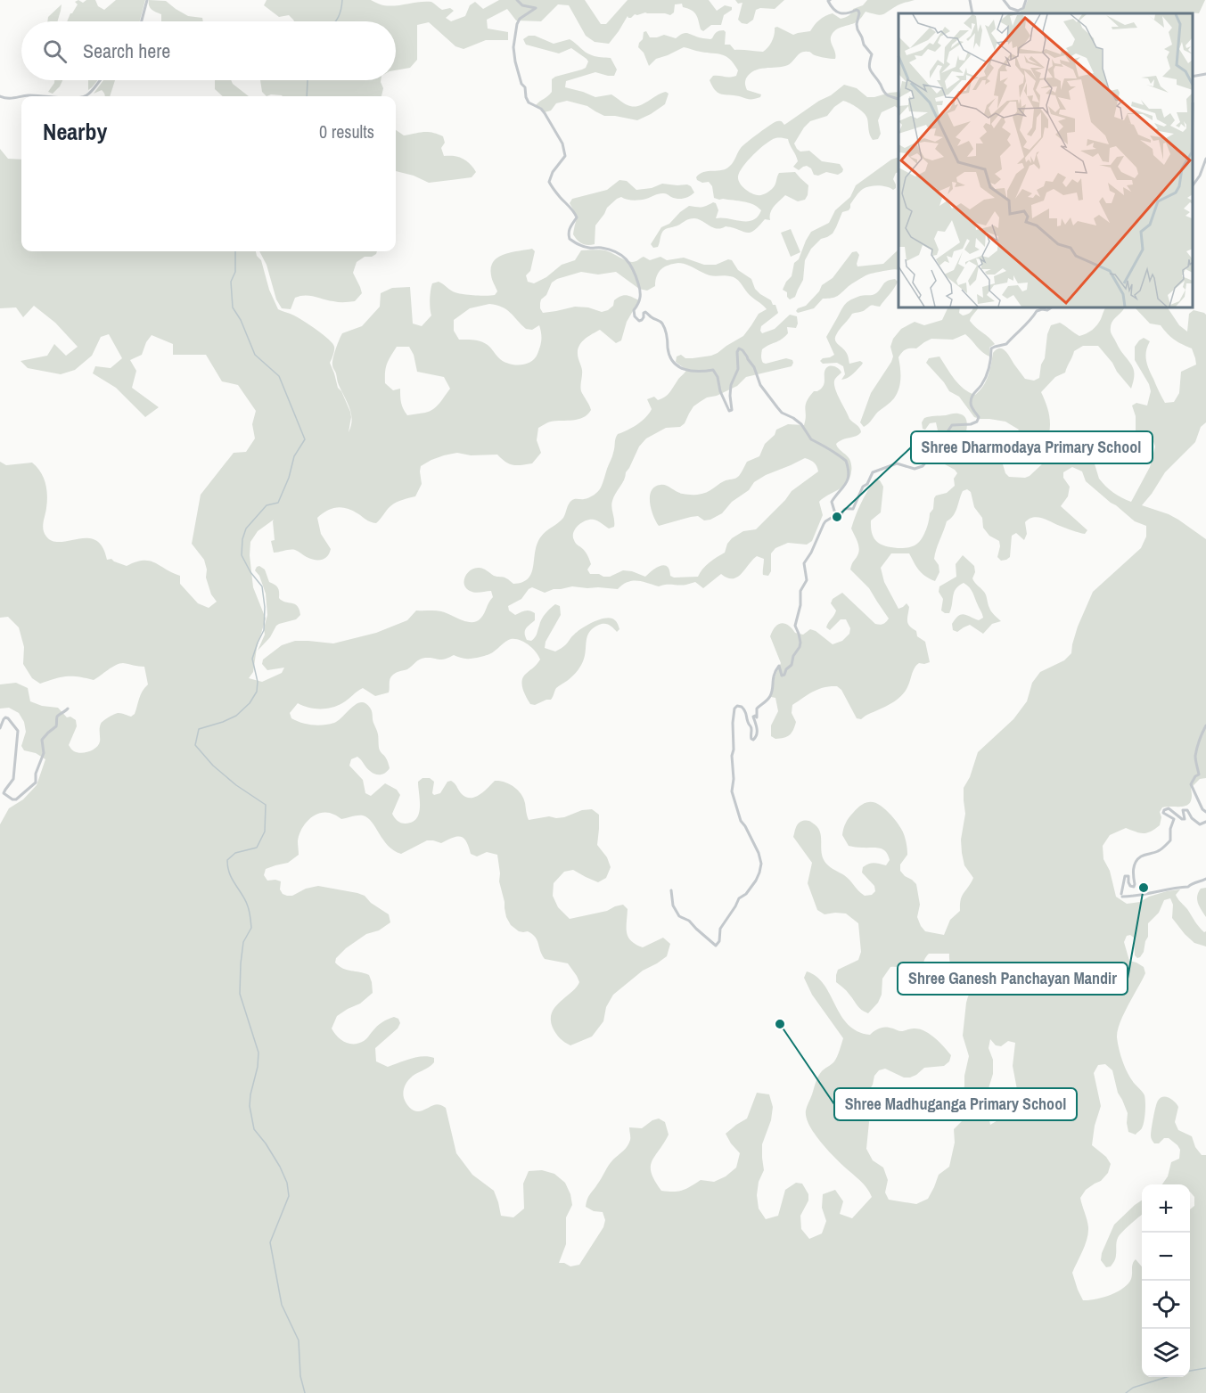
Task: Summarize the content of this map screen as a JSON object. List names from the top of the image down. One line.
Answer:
{"places":["Shree Dharmodaya Primary School","Shree Ganesh Panchayan Mandir","Shree Madhuganga Primary School"],"page":{"search":"Search here","heading":["Nearby","0 results"],"map_buttons":["+","−"]}}
